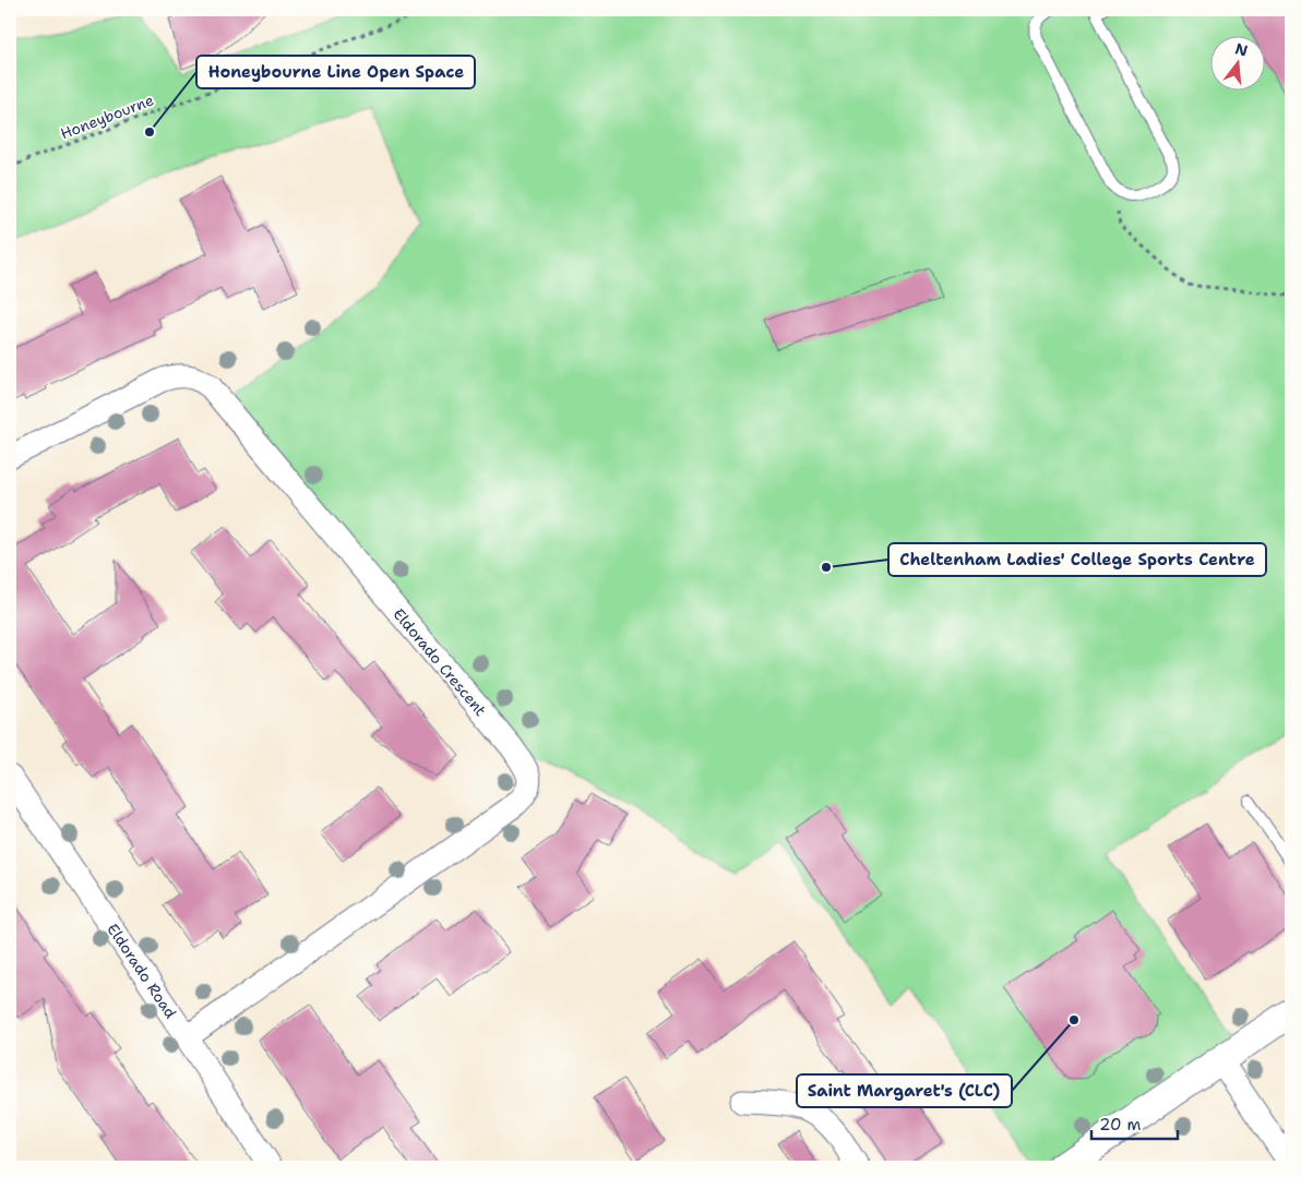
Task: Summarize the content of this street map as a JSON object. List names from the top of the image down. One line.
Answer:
{"streets":{"street":["Eldorado Crescent","Eldorado Road"],"path":["Honeybourne"]},"crossings":[["Eldorado Crescent","Eldorado Road"]],"places":["Honeybourne Line Open Space","Cheltenham Ladies' College Sports Centre","Saint Margaret's (CLC)"],"scale_bar":"20 m","north":"top"}
